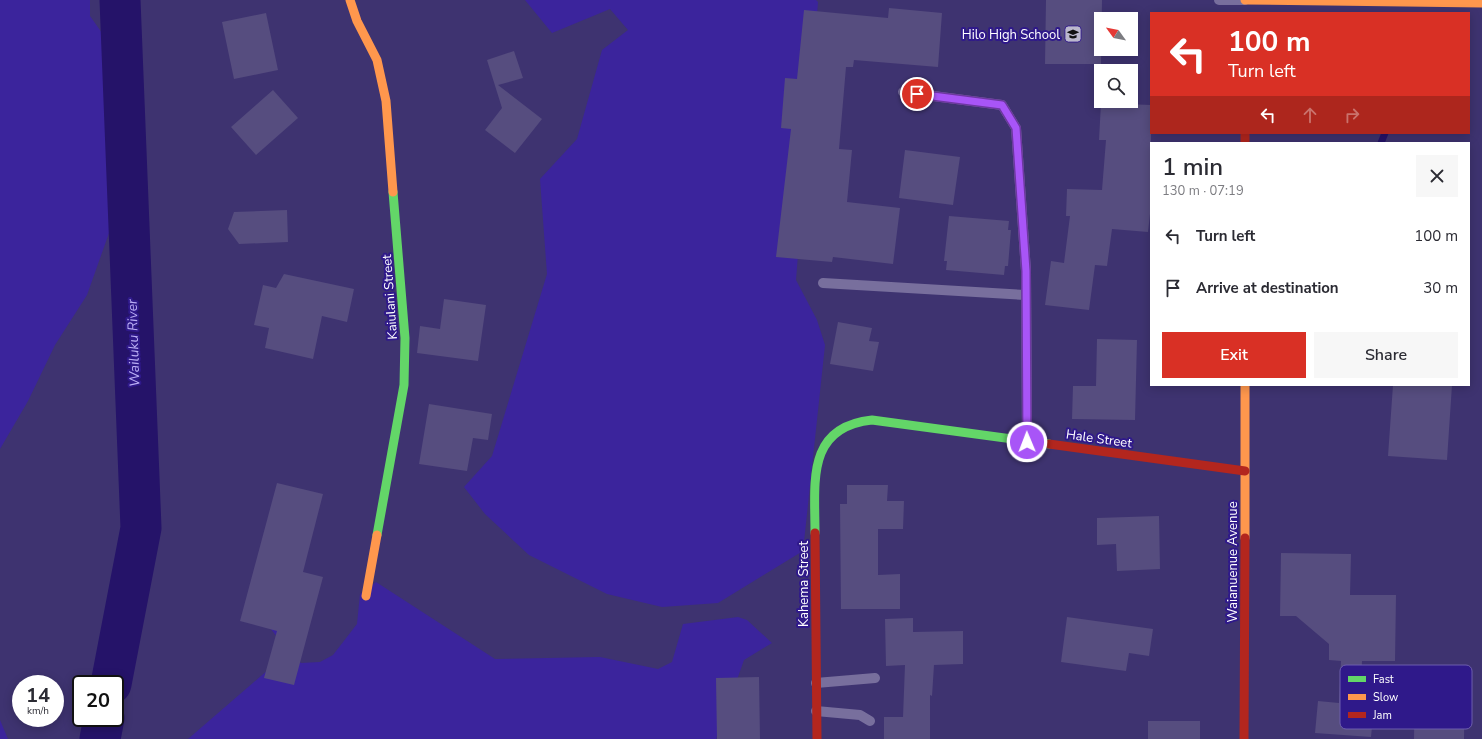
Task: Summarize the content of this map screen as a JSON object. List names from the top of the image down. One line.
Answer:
{"streets":{"street":["Kaiulani Street","Hale Street","Waianuenue Avenue","Kahema Street"]},"crossings":[["Hale Street","Waianuenue Avenue"],["Hale Street","Kahema Street"]],"water":["Wailuku River"],"places":{"school or university":["Hilo High School"]},"legend":["Fast","Slow","Jam"],"north":"top left","page":{"turn":["100 m","Turn left"],"heading":["1 min","130 m · 07:19"],"list":[{"name":"Turn left","value":"100 m"},{"name":"Arrive at destination","value":"30 m"}],"buttons":["Exit","Share"],"speed":"14 km/h","limit":"20"}}
